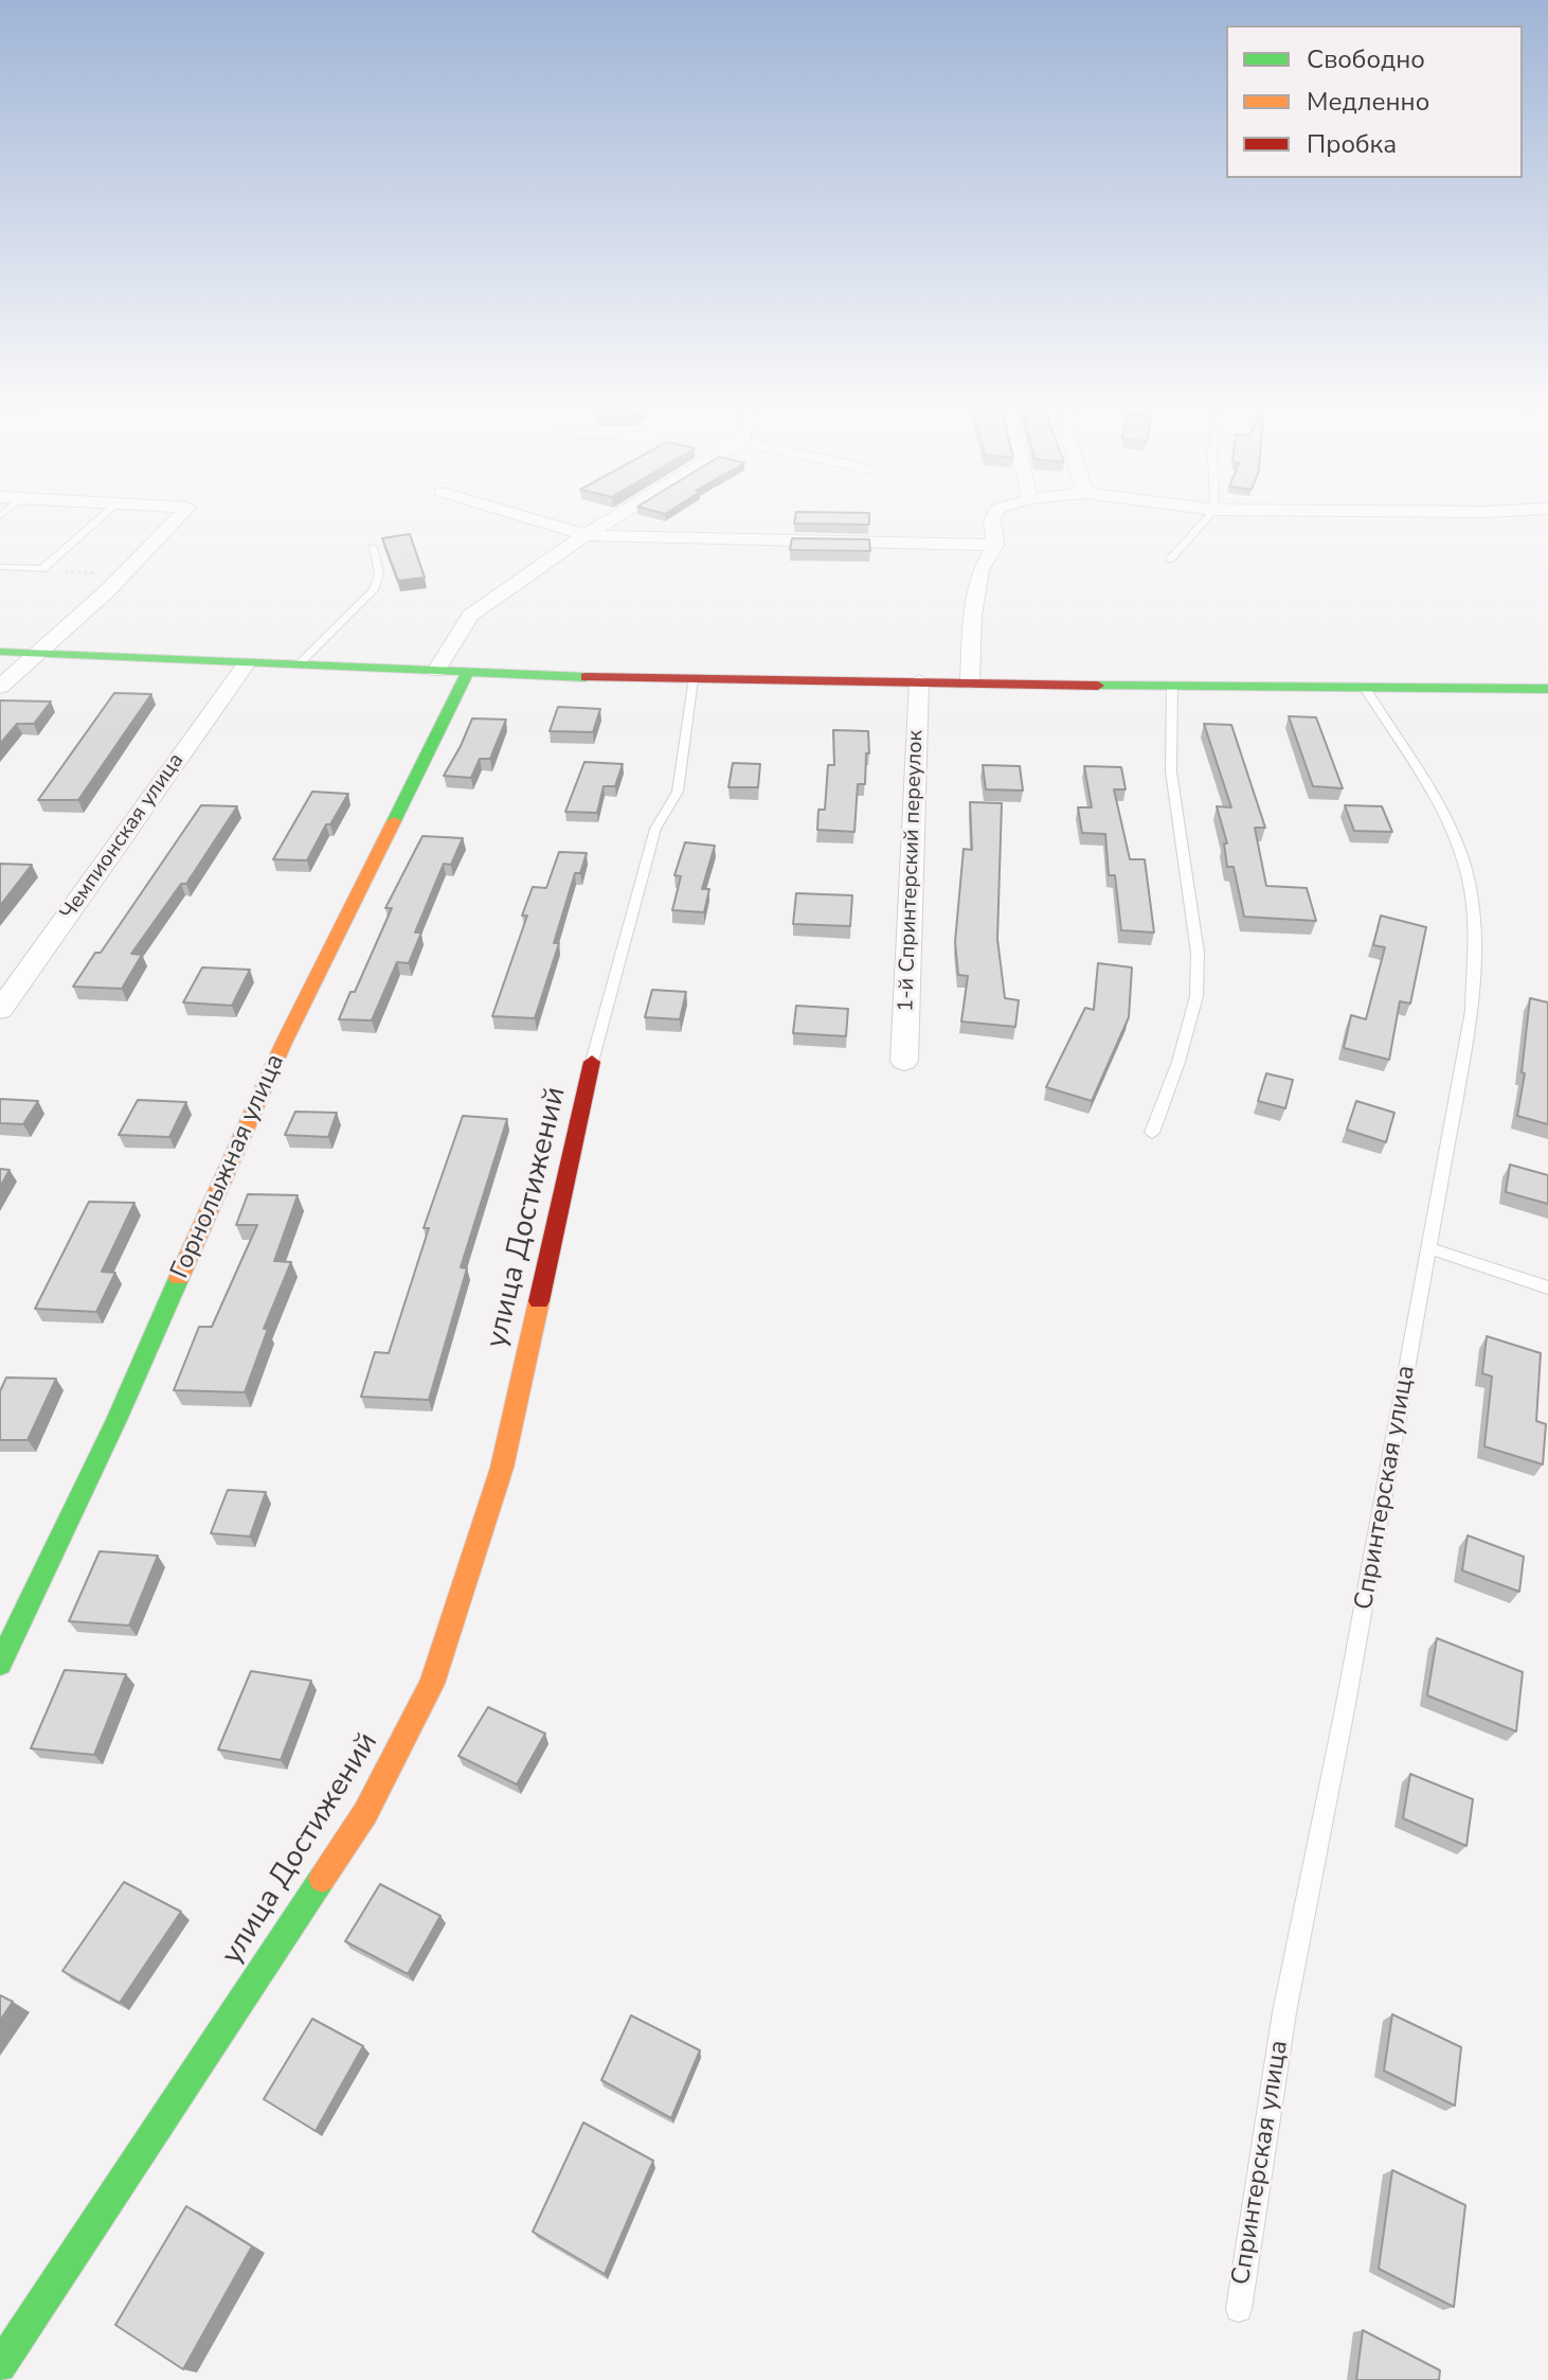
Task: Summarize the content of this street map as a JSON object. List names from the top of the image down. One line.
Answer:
{"streets":{"street":["Чемпионская улица","1-й Спринтерский переулок","Горнолыжная улица","улица Достижений"],"lane":["Спринтерская улица"]},"legend":["Свободно","Медленно","Пробка"]}
